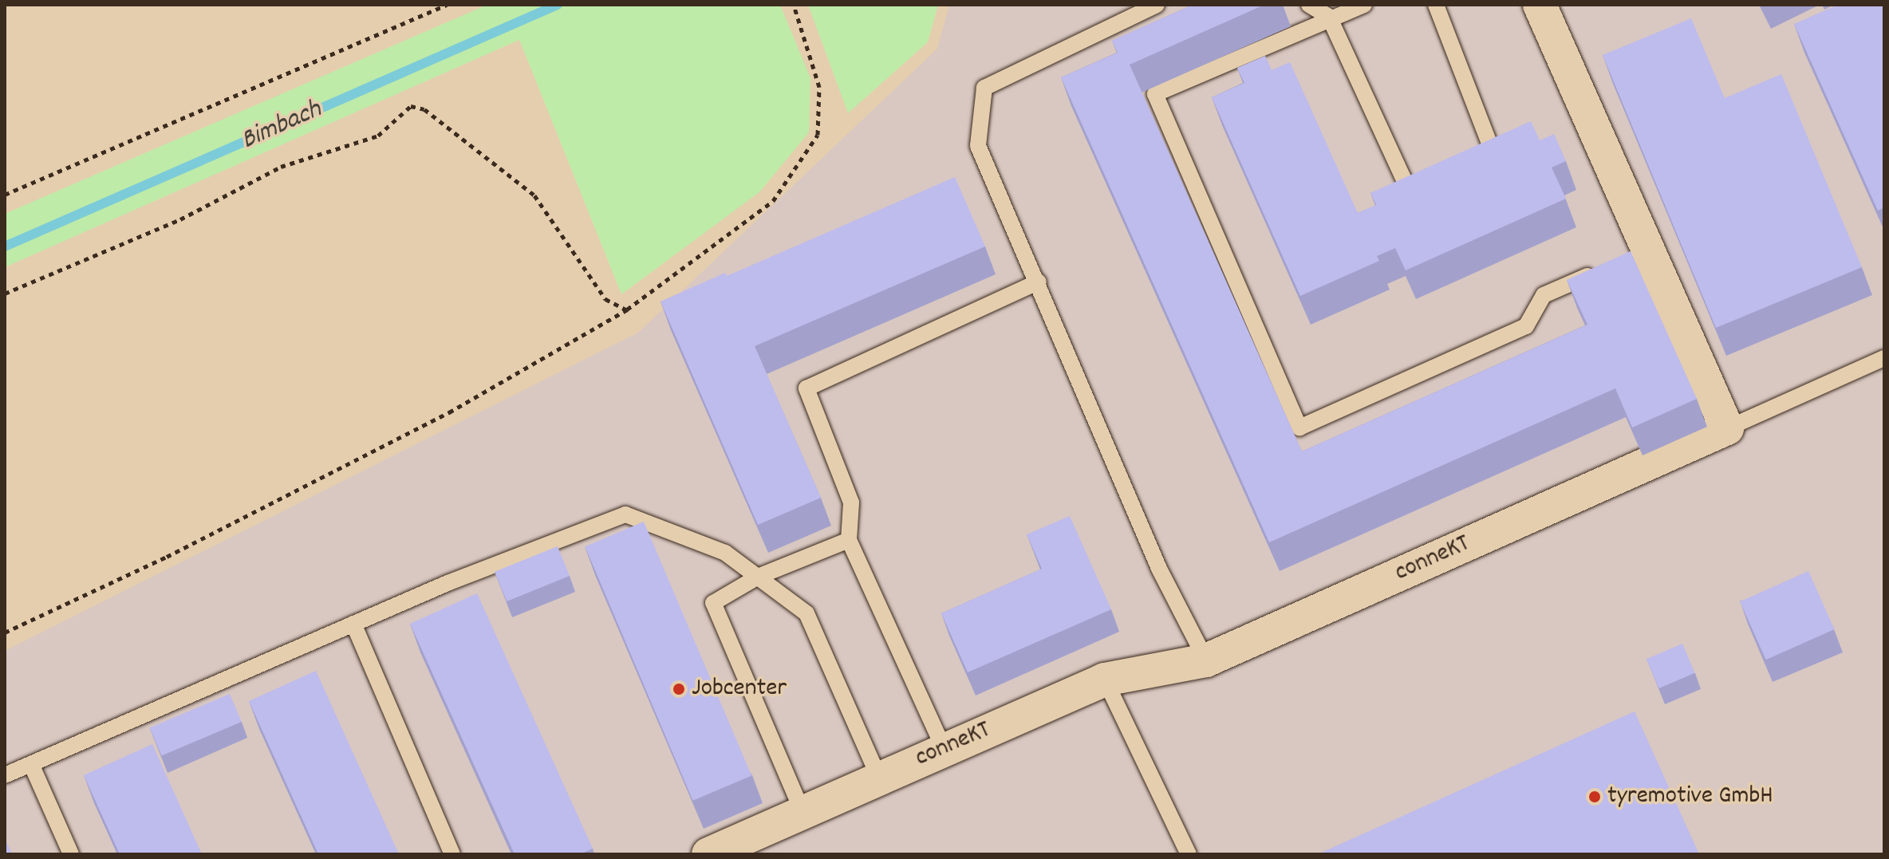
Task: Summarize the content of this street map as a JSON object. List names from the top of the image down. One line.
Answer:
{"streets":{"street":["conneKT"]},"water":["Bimbach"],"places":["Jobcenter","tyremotive GmbH"]}
